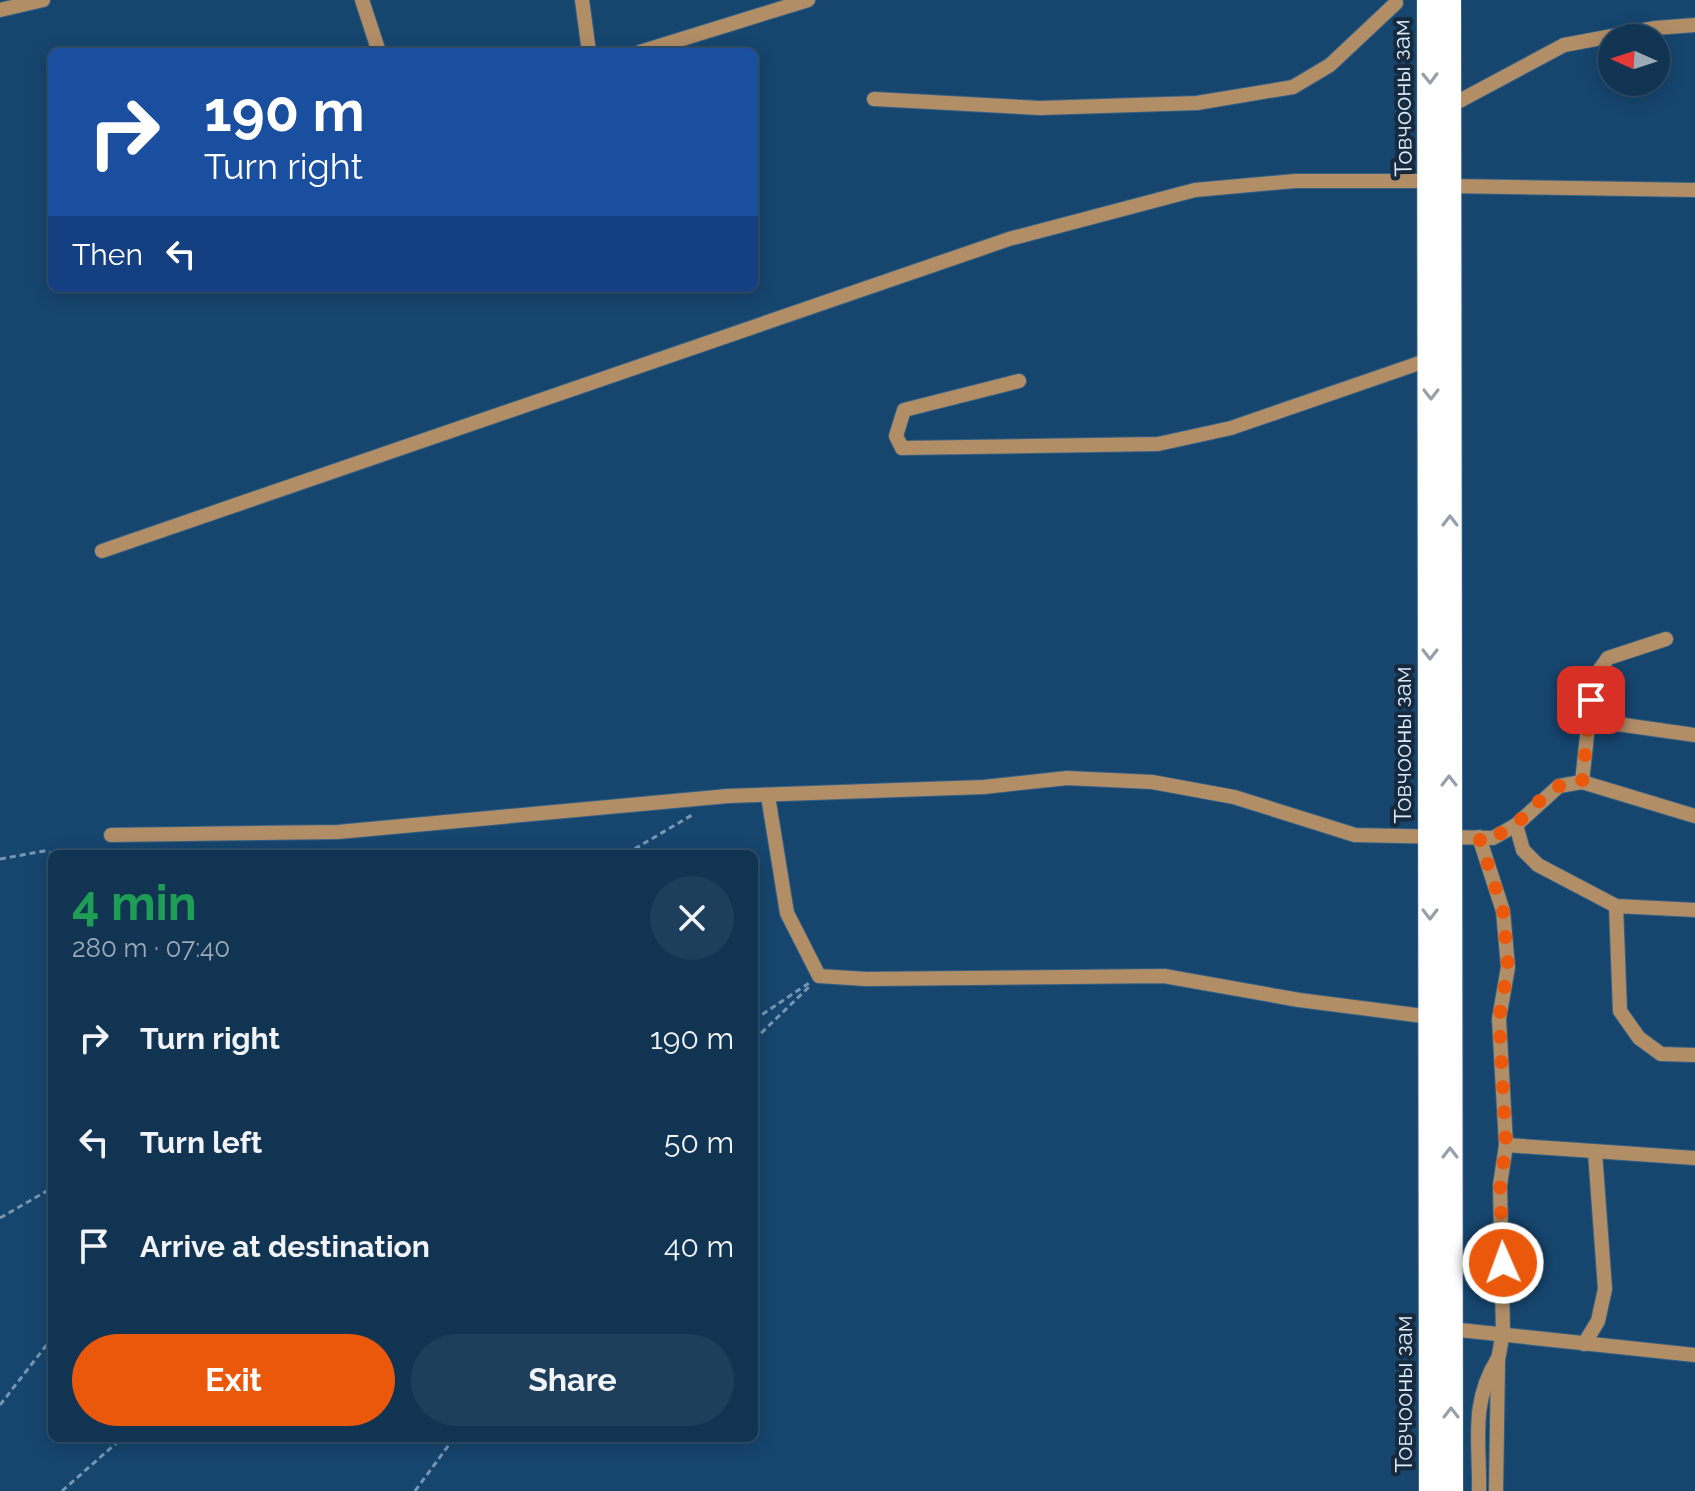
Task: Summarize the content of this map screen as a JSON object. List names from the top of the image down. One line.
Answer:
{"streets":{"highway":["Товчооны зам"]},"north":"left","page":{"turn":["190 m","Turn right"],"then":"Then","heading":["4 min","280 m · 07:40"],"list":[{"name":"Turn right","value":"190 m"},{"name":"Turn left","value":"50 m"},{"name":"Arrive at destination","value":"40 m"}],"buttons":["Exit","Share"]}}
